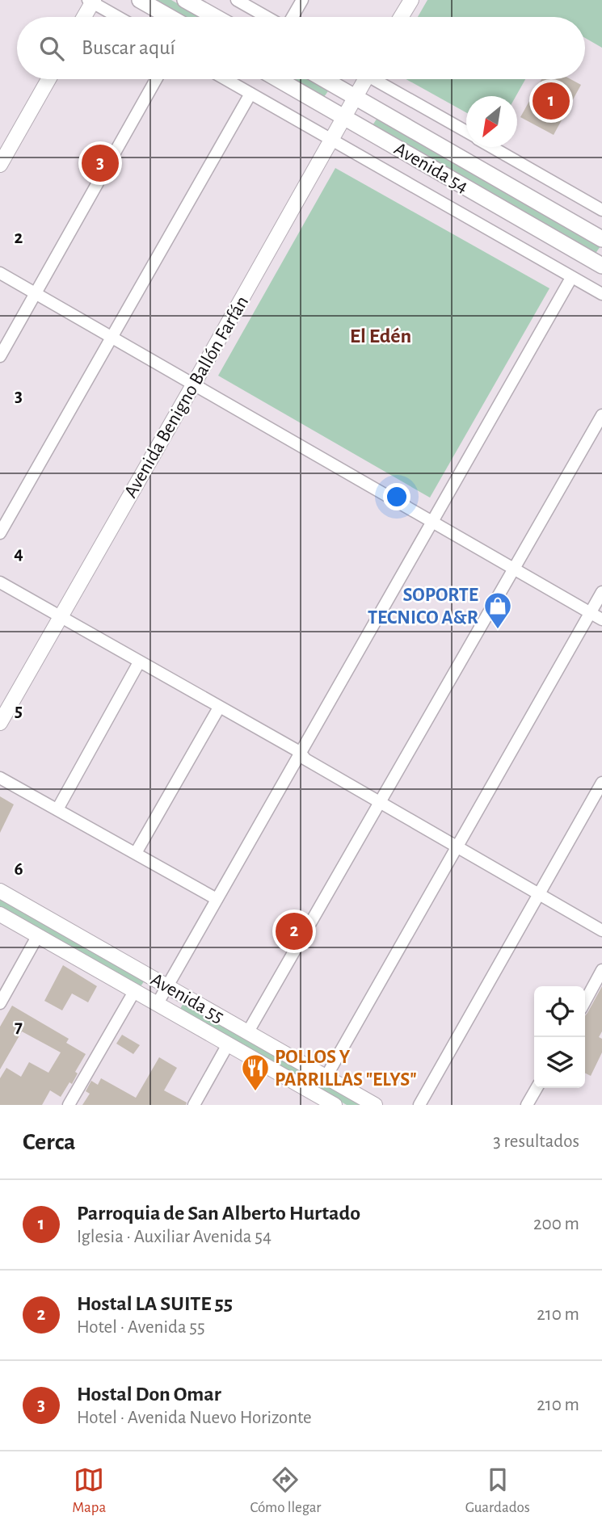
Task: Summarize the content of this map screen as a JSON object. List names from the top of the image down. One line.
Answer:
{"streets":{"main road":["Avenida 54"],"street":["Avenida Benigno Ballón Farfán","Avenida 55"]},"crossings":[["Avenida 54","Avenida Benigno Ballón Farfán"]],"districts":["El Edén"],"places":{"shop":["SOPORTE TECNICO A&R"],"restaurant":["POLLOS Y PARRILLAS \"ELYS\""]},"north":"bottom left","page":{"search":"Buscar aquí","pins":["1","3","2"],"heading":["Cerca","3 resultados"],"list":[{"mark":"1","name":"Parroquia de San Alberto Hurtado","note":"Iglesia · Auxiliar Avenida 54","value":"200 m"},{"mark":"2","name":"Hostal LA SUITE 55","note":"Hotel · Avenida 55","value":"210 m"},{"mark":"3","name":"Hostal Don Omar","note":"Hotel · Avenida Nuevo Horizonte","value":"210 m"}],"nav":["Mapa","Cómo llegar","Guardados"]},"grid":{"rows":["2","3","4","5","6","7"]}}
